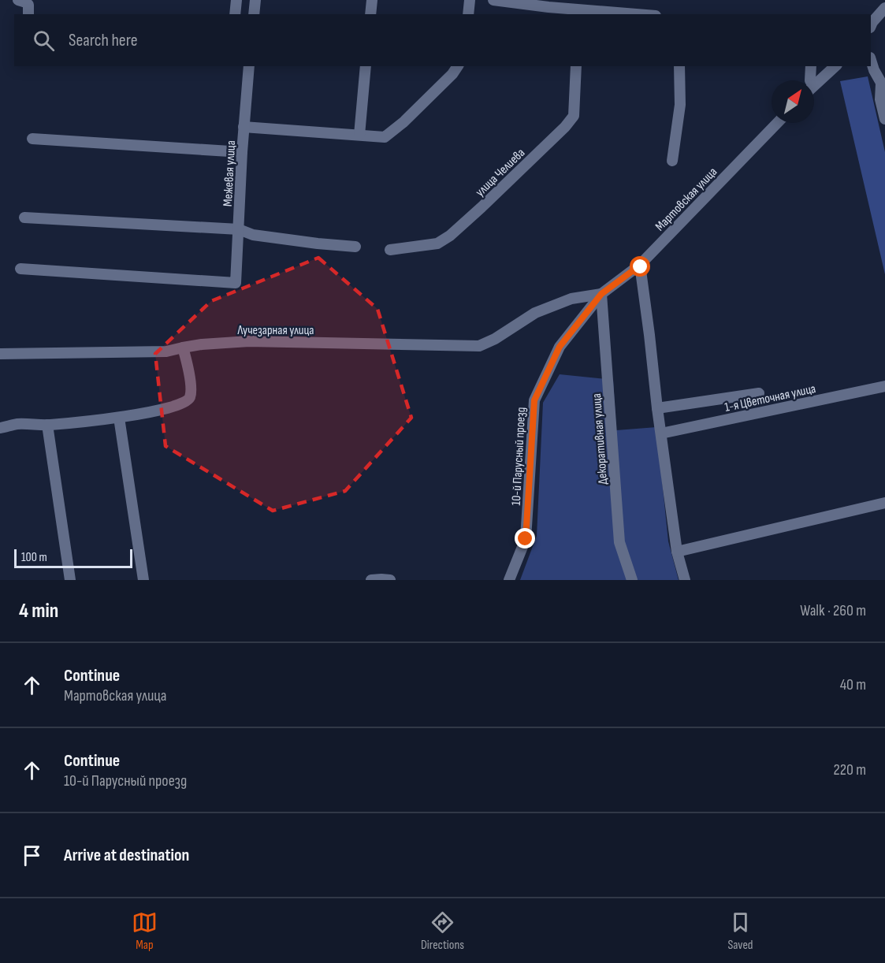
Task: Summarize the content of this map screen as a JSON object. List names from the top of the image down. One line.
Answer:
{"streets":{"street":["улица Челиева","Межевая улица","Мартовская улица","Лучезарная улица","1-я Цветочная улица","Декоративная улица","10-й Парусный проезд"]},"crossings":[["Мартовская улица","Лучезарная улица"],["Мартовская улица","Декоративная улица"],["Мартовская улица","10-й Парусный проезд"],["Лучезарная улица","Декоративная улица"],["Лучезарная улица","10-й Парусный проезд"],["Декоративная улица","10-й Парусный проезд"]],"scale_bar":"100 m","north":"top right","page":{"search":"Search here","scale":"100 m","heading":["4 min","Walk · 260 m"],"list":[["Continue","Мартовская улица","40 m"],["Continue","10-й Парусный проезд","220 m"],"Arrive at destination"],"nav":["Map","Directions","Saved"]}}
